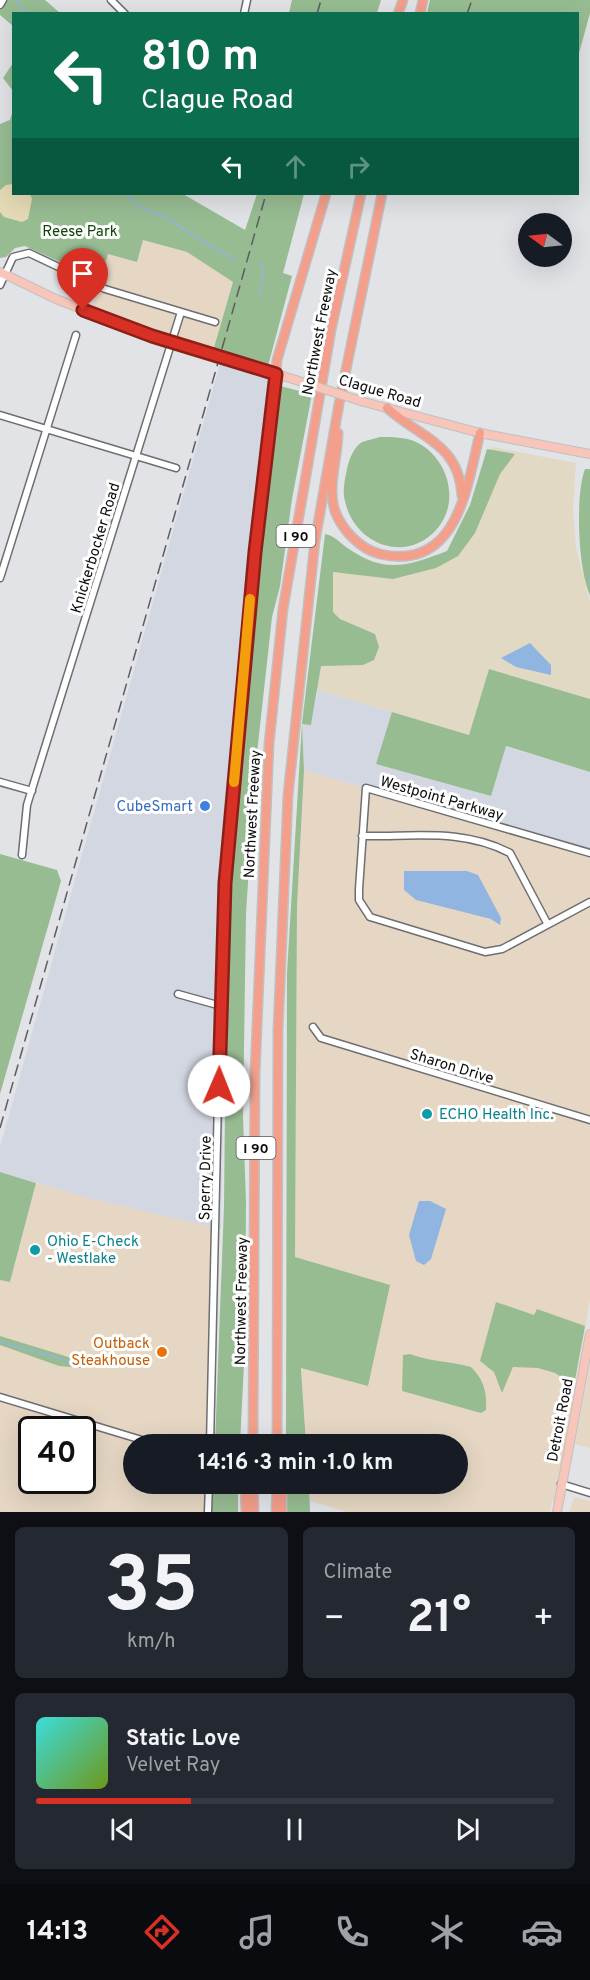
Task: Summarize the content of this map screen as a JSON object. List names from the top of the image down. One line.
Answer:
{"streets":{"highway":["Northwest Freeway","I 90"],"main road":["Clague Road","Detroit Road"],"street":["Knickerbocker Road","Westpoint Parkway","Sharon Drive","Sperry Drive"]},"crossings":[["Clague Road","Sperry Drive"]],"parks":["Reese Park"],"places":["CubeSmart","ECHO Health Inc.","Ohio E-Check - Westlake","Outback Steakhouse"],"north":"left","page":{"turn":["810 m","Clague Road"],"limit":"40","trip":"14:16 · 3 min · 1.0 km","tile":[["35","km/h"],"Climate"],"heat":["−","21°","+"],"song":["Static Love","Velvet Ray"],"tabs":"14:13"}}
